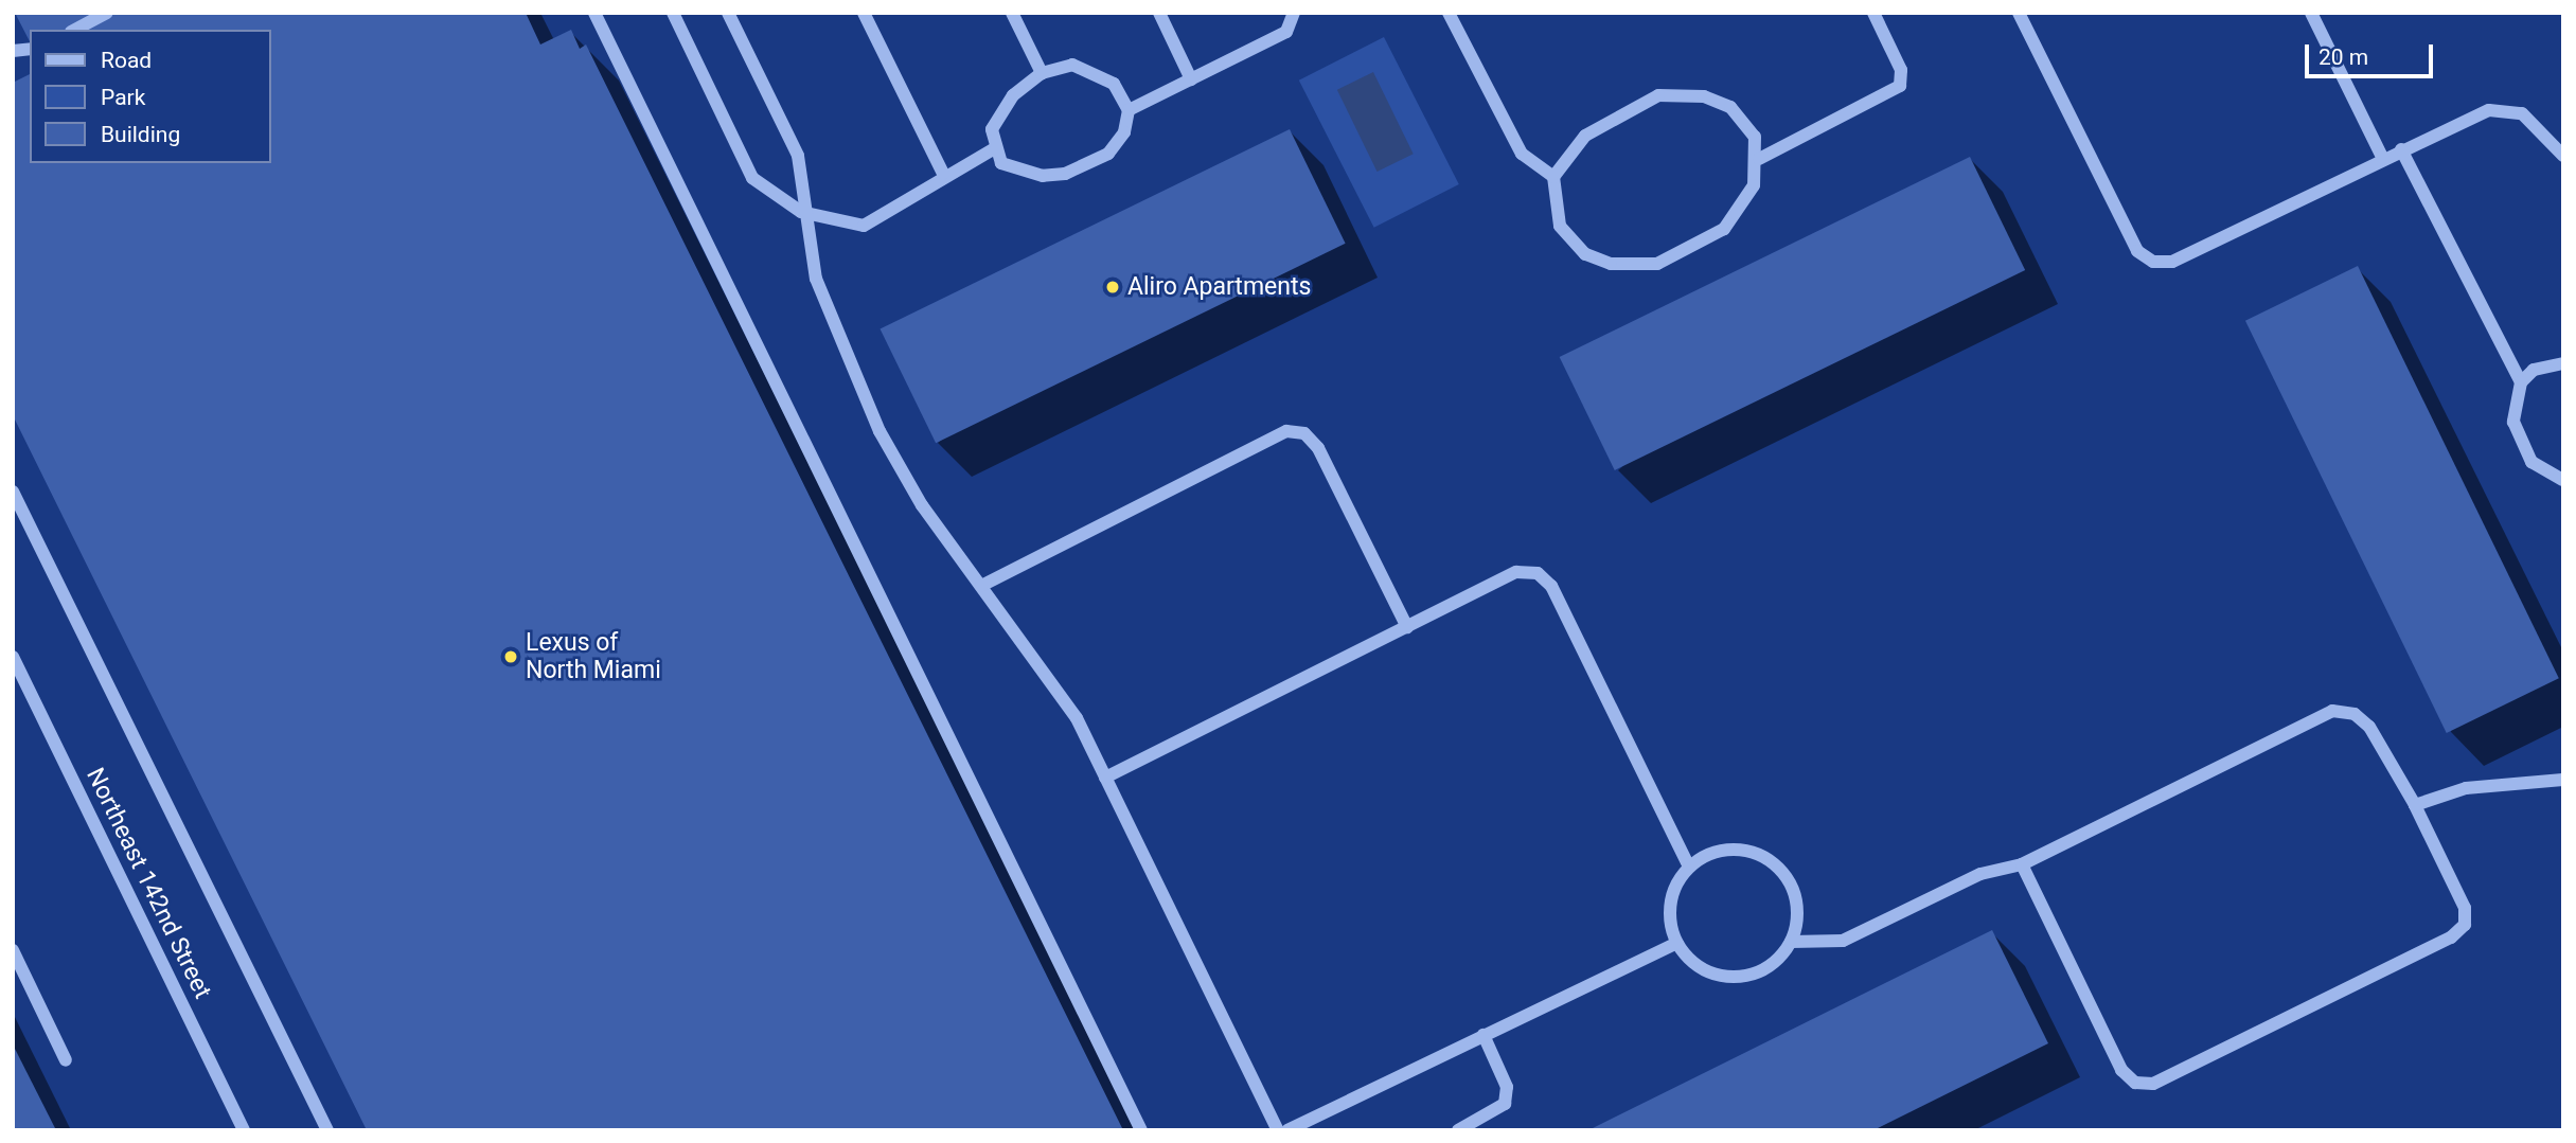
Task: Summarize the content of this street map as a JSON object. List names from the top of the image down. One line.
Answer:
{"streets":{"street":["Northeast 142nd Street"]},"places":["Aliro Apartments","Lexus of North Miami"],"legend":["Road","Park","Building"],"scale_bar":"20 m"}
